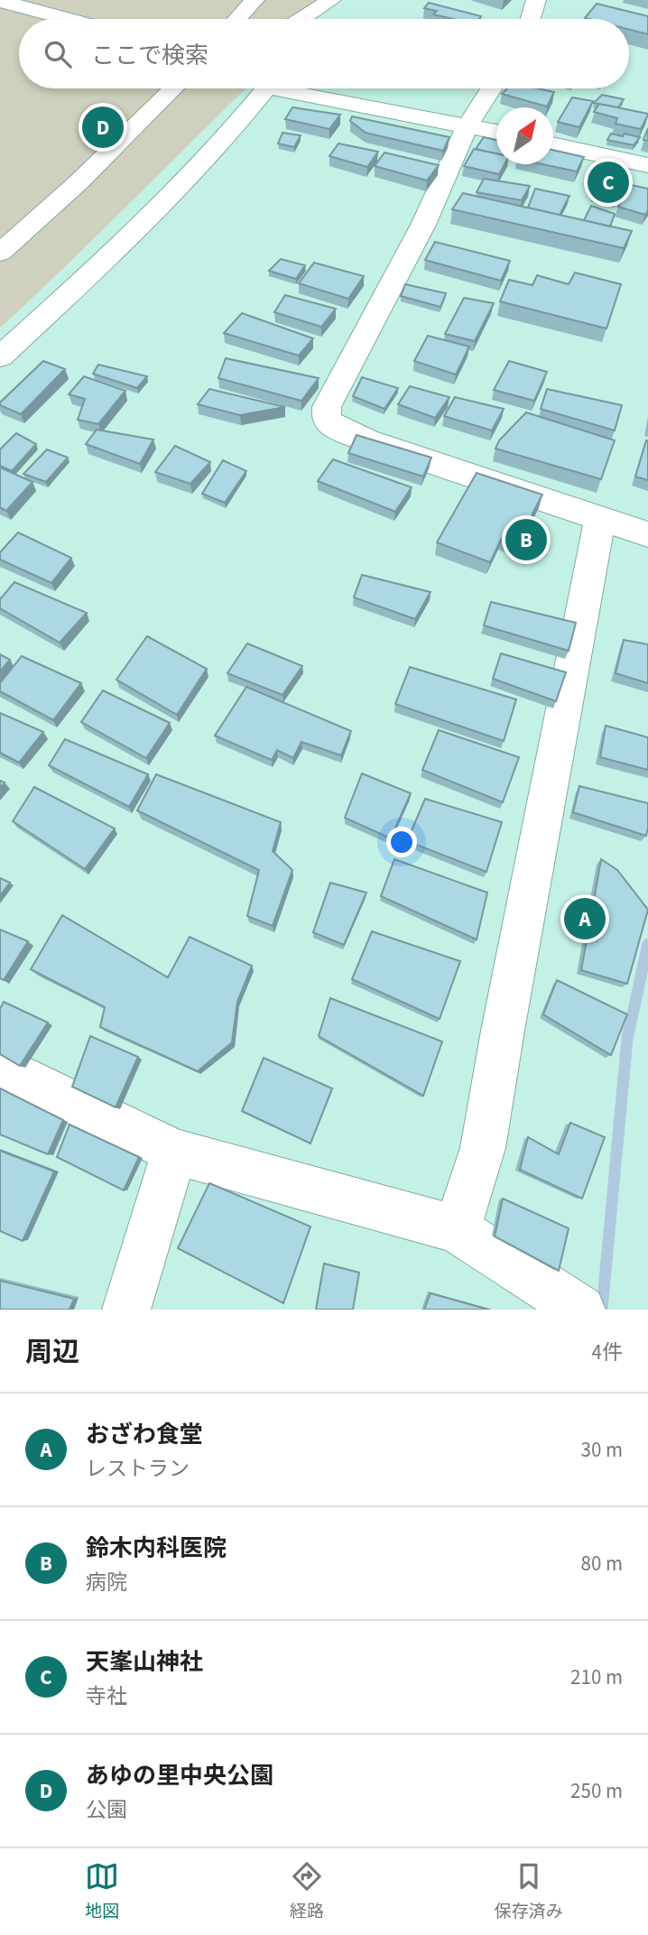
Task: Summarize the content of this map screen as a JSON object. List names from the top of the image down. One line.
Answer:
{"north":"top right","page":{"search":"ここで検索","pins":["D","C","B","A"],"heading":["周辺","4件"],"list":[{"mark":"A","name":"おざわ食堂","note":"レストラン","value":"30 m"},{"mark":"B","name":"鈴木内科医院","note":"病院","value":"80 m"},{"mark":"C","name":"天峯山神社","note":"寺社","value":"210 m"},{"mark":"D","name":"あゆの里中央公園","note":"公園","value":"250 m"}],"nav":["地図","経路","保存済み"]}}
